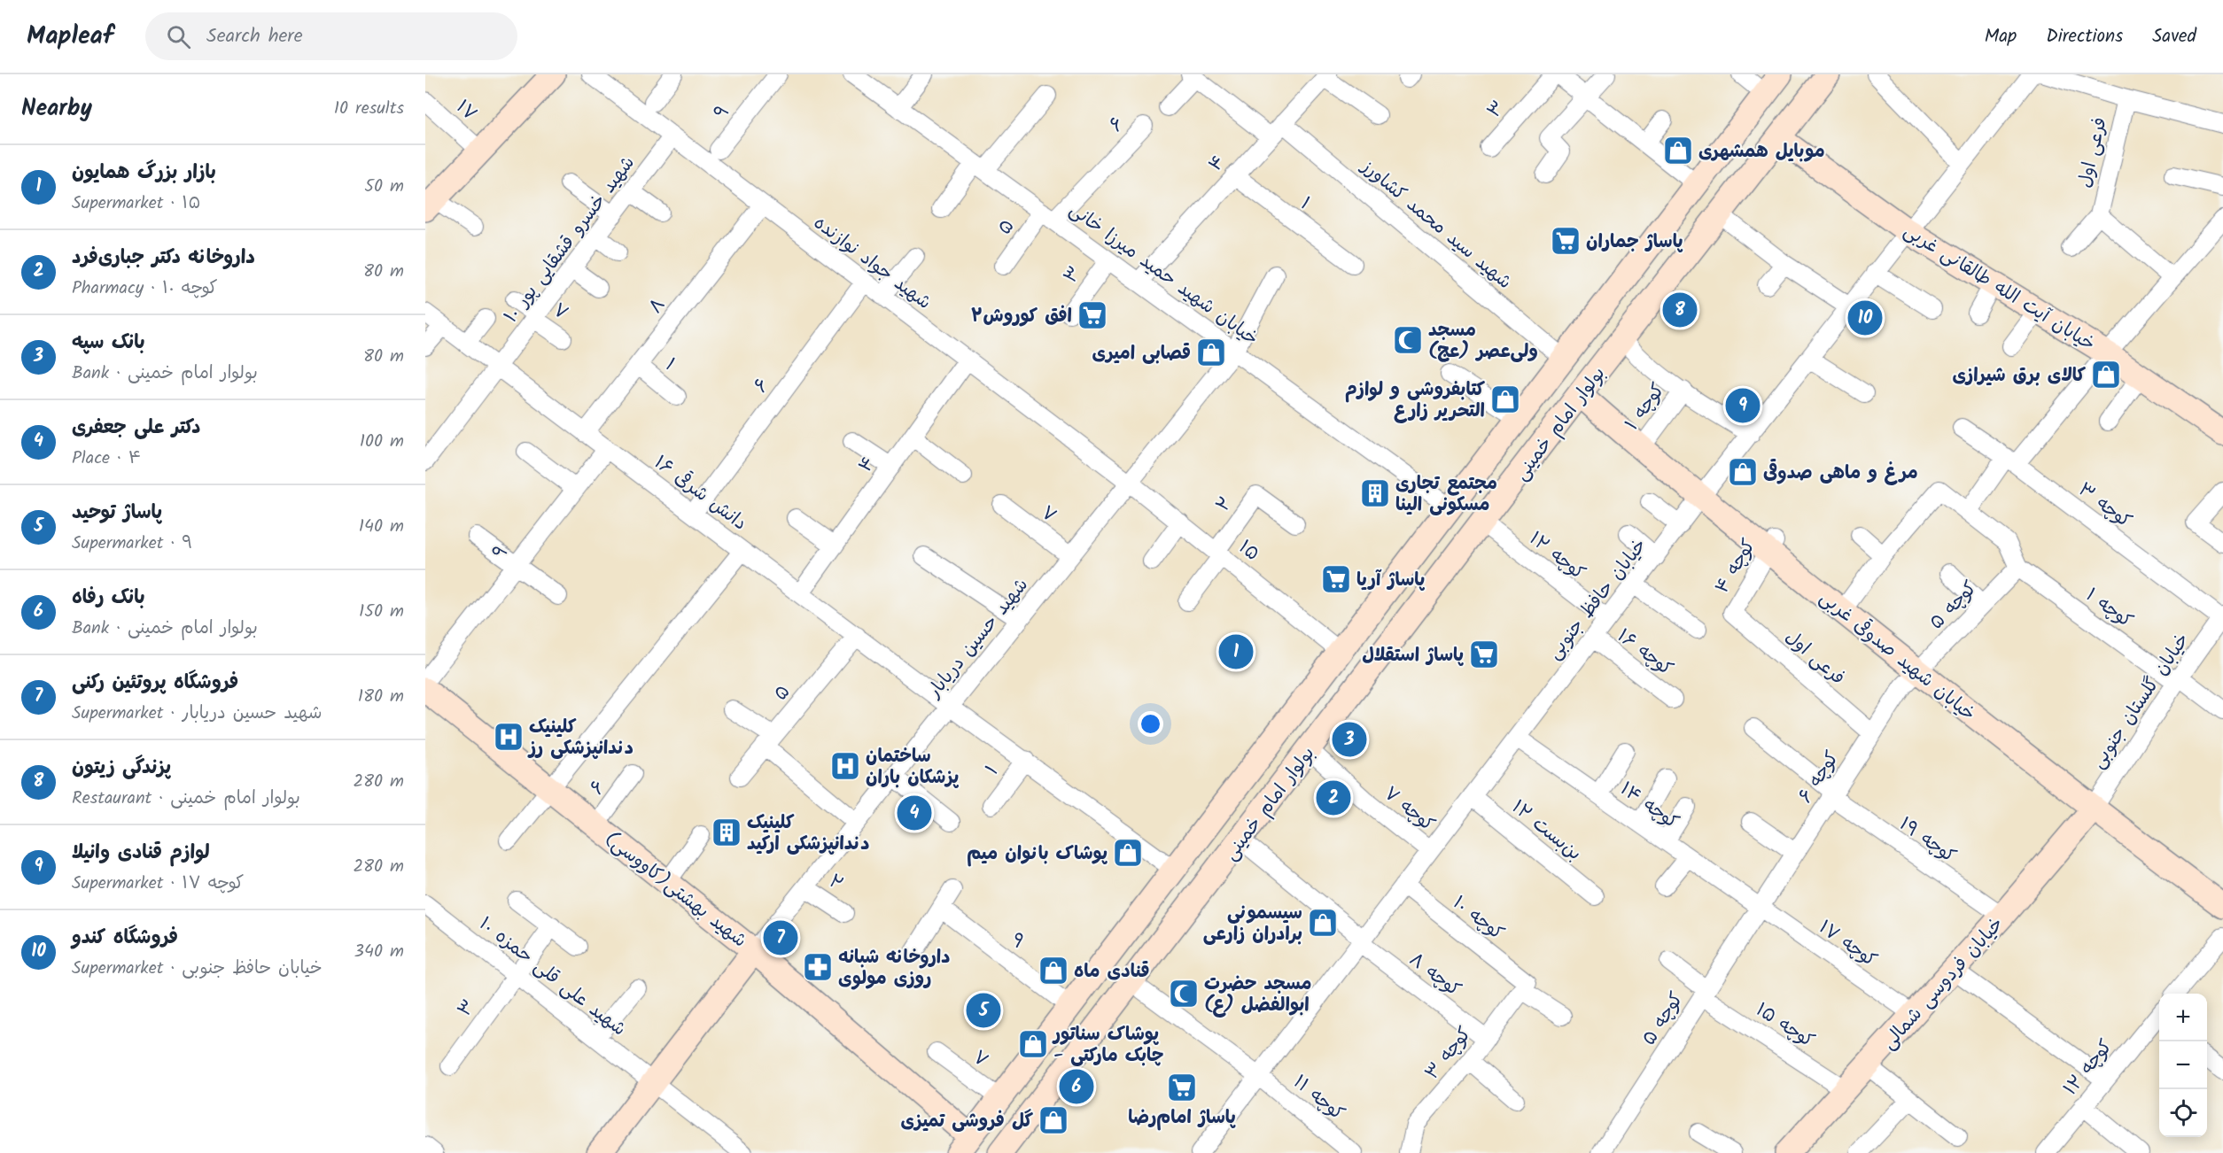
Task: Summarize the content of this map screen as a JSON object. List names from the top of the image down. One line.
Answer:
{"streets":{"street":["۳","۱۷","۹","۶","فرعی اول","۴","۱","شهید سید محمد کشاورز","۵","شهید خسرو قشقایی پور ۱۰","شهید جواد نوازنده","خیابان شهید حمید میرزا خانی","خیابان آیت الله طالقانی غربی","۸","۷","کوچه ۱","بولوار امام خمینی","دانش شرقی ۱۶","۲","کوچه ۳","۱۵","کوچه ۱۲","کوچه ۴","خیابان حافظ جنوبی","کوچه ۵","شهید حسین دریابار","کوچه ۱۶","خیابان شهید صدوقی غربی","خیابان گلستان جنوبی","کوچه ۶","کوچه ۱۴","کوچه ۷","بن‌بست ۱۲","کوچه ۱۹","شهید بهشتی(کاووسی)","کوچه ۱۰","کوچه ۱۷","کوچه ۸","شهید علی قلی حمزه ۱۰","خیابان فردوسی شمالی","کوچه ۱۵","کوچه ۱۱"]},"crossings":[["۳","خیابان شهید حمید میرزا خانی"],["۳","شهید علی قلی حمزه ۱۰"],["۹","بولوار امام خمینی"],["۹","دانش شرقی ۱۶"],["۶","۵"],["۶","شهید جواد نوازنده"],["۶","خیابان شهید حمید میرزا خانی"],["۶","دانش شرقی ۱۶"],["۶","شهید بهشتی(کاووسی)"],["فرعی اول","کوچه ۴"],["فرعی اول","کوچه ۶"],["۴","۱"],["۴","شهید سید محمد کشاورز"],["۴","شهید جواد نوازنده"],["۴","خیابان شهید حمید میرزا خانی"],["۴","دانش شرقی ۱۶"],["۱","۸"],["۱","دانش شرقی ۱۶"],["شهید سید محمد کشاورز","بولوار امام خمینی"],["۵","خیابان شهید حمید میرزا خانی"],["۵","دانش شرقی ۱۶"],["شهید خسرو قشقایی پور ۱۰","شهید جواد نوازنده"],["شهید خسرو قشقایی پور ۱۰","۷"],["شهید خسرو قشقایی پور ۱۰","دانش شرقی ۱۶"],["شهید جواد نوازنده","۸"],["شهید جواد نوازنده","۱۵"],["شهید جواد نوازنده","شهید حسین دریابار"],["خیابان شهید حمید میرزا خانی","بولوار امام خمینی"],["خیابان شهید حمید میرزا خانی","شهید حسین دریابار"],["خیابان آیت الله طالقانی غربی","بولوار امام خمینی"],["خیابان آیت الله طالقانی غربی","خیابان حافظ جنوبی"],["۸","دانش شرقی ۱۶"],["۷","بولوار امام خمینی"],["۷","شهید حسین دریابار"],["کوچه ۱","کوچه ۵"],["کوچه ۱","خیابان شهید صدوقی غربی"],["کوچه ۱","خیابان گلستان جنوبی"],["بولوار امام خمینی","دانش شرقی ۱۶"],["بولوار امام خمینی","۱۵"],["بولوار امام خمینی","کوچه ۱۲"],["بولوار امام خمینی","خیابان شهید صدوقی غربی"],["بولوار امام خمینی","کوچه ۷"],["بولوار امام خمینی","شهید بهشتی(کاووسی)"],["دانش شرقی ۱۶","شهید حسین دریابار"],["۲","۱۵"],["۲","شهید حسین دریابار"],["کوچه ۳","خیابان گلستان جنوبی"],["کوچه ۳","کوچه ۱۰"],["کوچه ۳","کوچه ۸"],["۱۵","شهید حسین دریابار"],["کوچه ۱۲","خیابان حافظ جنوبی"],["کوچه ۴","خیابان شهید صدوقی غربی"],["خیابان حافظ جنوبی","کوچه ۱۶"],["خیابان حافظ جنوبی","خیابان شهید صدوقی غربی"],["خیابان حافظ جنوبی","کوچه ۱۴"],["خیابان حافظ جنوبی","کوچه ۷"],["خیابان حافظ جنوبی","بن‌بست ۱۲"],["خیابان حافظ جنوبی","کوچه ۱۰"],["خیابان حافظ جنوبی","کوچه ۸"],["خیابان حافظ جنوبی","کوچه ۱۱"],["کوچه ۵","خیابان شهید صدوقی غربی"],["کوچه ۵","کوچه ۶"],["کوچه ۵","کوچه ۱۴"],["کوچه ۵","کوچه ۱۷"],["کوچه ۵","کوچه ۱۵"],["شهید حسین دریابار","شهید بهشتی(کاووسی)"],["خیابان شهید صدوقی غربی","خیابان گلستان جنوبی"],["خیابان شهید صدوقی غربی","کوچه ۶"],["خیابان شهید صدوقی غربی","خیابان فردوسی شمالی"],["خیابان گلستان جنوبی","خیابان فردوسی شمالی"],["کوچه ۶","کوچه ۱۴"],["کوچه ۶","کوچه ۱۹"],["کوچه ۶","کوچه ۱۷"],["کوچه ۱۴","کوچه ۱۷"],["کوچه ۱۹","خیابان فردوسی شمالی"],["کوچه ۱۷","خیابان فردوسی شمالی"],["خیابان فردوسی شمالی","کوچه ۱۵"]],"places":{"shop":["موبایل همشهری","قصابی امیری","کالای برق شیرازی","کتابفروشی و لوازم التحریر زارع","مرغ و ماهی صدوقی","پوشاک بانوان میم","سیسمونی برادران زارعی","قنادی ماه","پوشاک سناتور - چابک مارکتی","گل فروشی تمیزی"],"supermarket":["پاساژ جماران","افق کوروش۲","پاساژ آریا","پاساژ استقلال","پاساژ امام‌رضا"],"mosque":["مسجد ولی‌عصر (عج)","مسجد حضرت ابوالفضل (ع)"],"building":["مجتمع تجاری مسکونی الینا","کلینیک دندانپزشکی ارکید"],"hospital":["کلینیک دندانپزشکی رز","ساختمان پزشکان باران"],"pharmacy":["داروخانه شبانه روزی مولوی"]},"page":{"header":"Mapleaf","search":"Search here","nav":["Map","Directions","Saved"],"heading":["Nearby","10 results"],"list":[{"mark":"1","name":"بازار بزرگ همایون","note":"Supermarket · ۱۵","value":"50 m"},{"mark":"2","name":"داروخانه دکتر جباری‌فرد","note":"Pharmacy · کوچه ۱۰","value":"80 m"},{"mark":"3","name":"بانک سپه","note":"Bank · بولوار امام خمینی","value":"80 m"},{"mark":"4","name":"دکتر علی جعفری","note":"Place · ۴","value":"100 m"},{"mark":"5","name":"پاساژ توحید","note":"Supermarket · ۹","value":"140 m"},{"mark":"6","name":"بانک رفاه","note":"Bank · بولوار امام خمینی","value":"150 m"},{"mark":"7","name":"فروشگاه پروتئین رکنی","note":"Supermarket · شهید حسین دریابار","value":"180 m"},{"mark":"8","name":"پزندگی زیتون","note":"Restaurant · بولوار امام خمینی","value":"280 m"},{"mark":"9","name":"لوازم قنادی وانیلا","note":"Supermarket · کوچه ۱۷","value":"280 m"},{"mark":"10","name":"فروشگاه کندو","note":"Supermarket · خیابان حافظ جنوبی","value":"340 m"}],"pins":["8","10","9","1","3","2","4","7","5","6"],"map_buttons":["+","−"]}}
